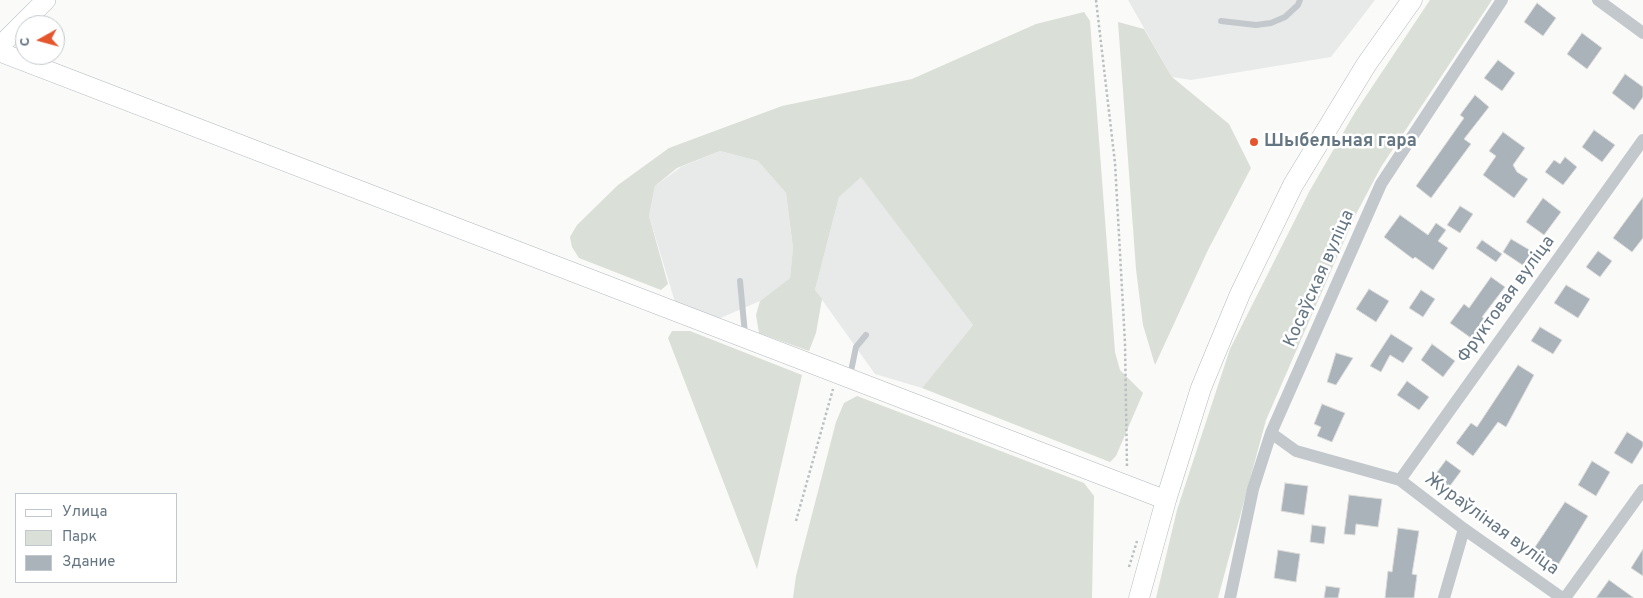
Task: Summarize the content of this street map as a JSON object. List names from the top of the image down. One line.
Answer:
{"streets":{"street":["Косаўская вуліца","Фруктовая вуліца","Жураўліная вуліца"]},"crossings":[["Фруктовая вуліца","Жураўліная вуліца"]],"places":["Шыбельная гара"],"legend":["Улица","Парк","Здание"],"north":"left"}
